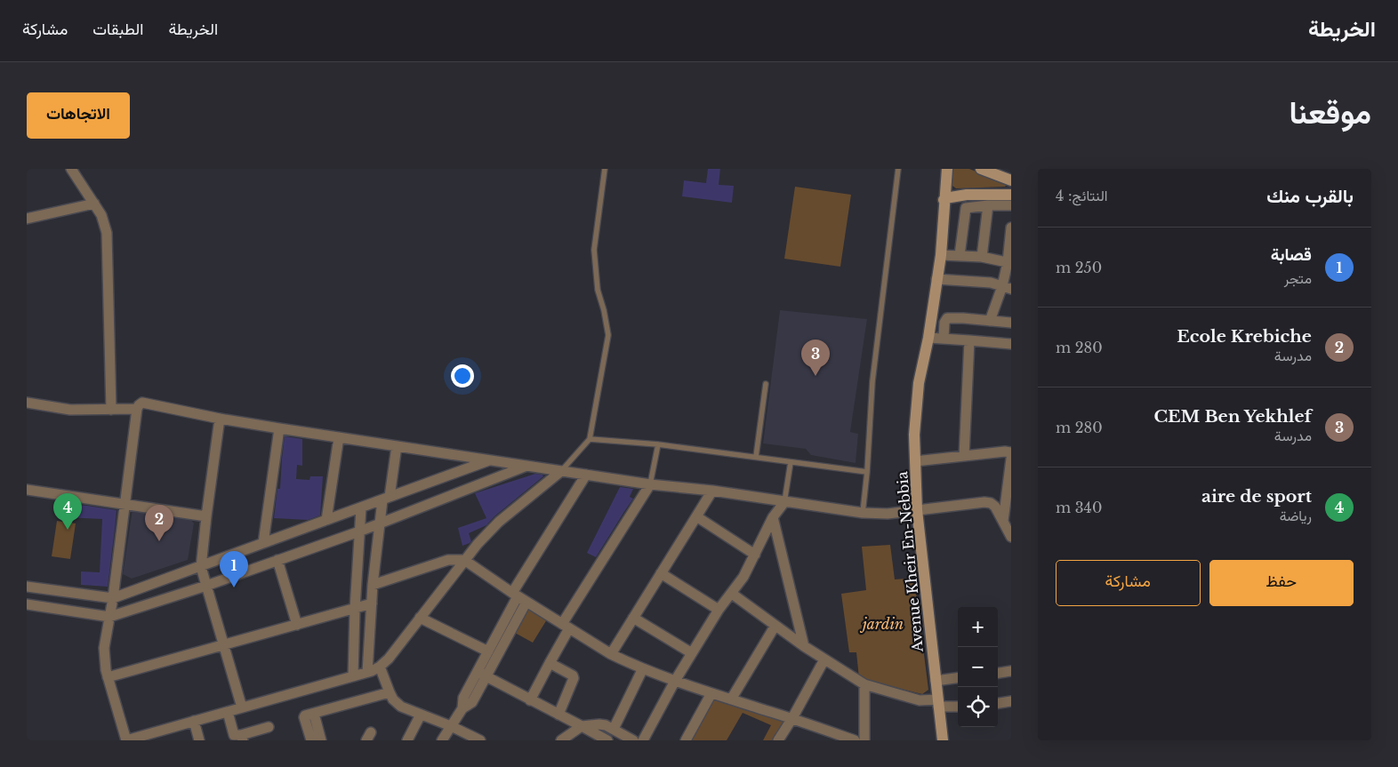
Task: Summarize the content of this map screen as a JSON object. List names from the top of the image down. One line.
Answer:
{"streets":{"main road":["Avenue Kheir En-Nebbia"]},"parks":["jardin"],"page":{"header":"الخريطة","nav":["الخريطة","الطبقات","مشاركة"],"title":"موقعنا","buttons":["الاتجاهات",["حفظ","مشاركة"]],"heading":["بالقرب منك","النتائج: 4"],"list":[{"mark":"1","name":"قصابة","note":"متجر","value":"250 m"},{"mark":"2","name":"Ecole Krebiche","note":"مدرسة","value":"280 m"},{"mark":"3","name":"CEM Ben Yekhlef","note":"مدرسة","value":"280 m"},{"mark":"4","name":"aire de sport","note":"رياضة","value":"340 m"}],"pins":["3","4","2","1"],"map_buttons":["+","−"]}}
